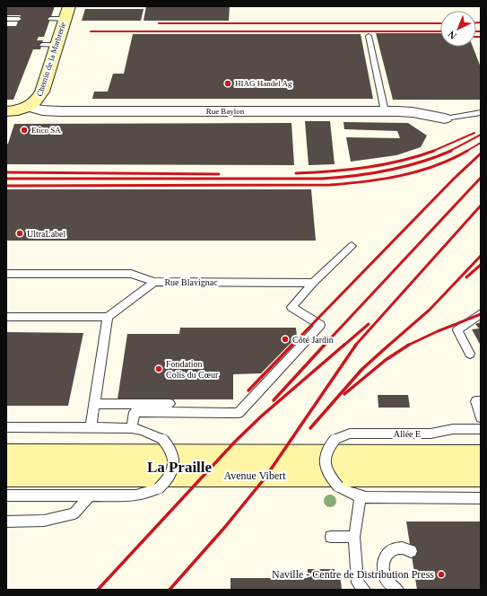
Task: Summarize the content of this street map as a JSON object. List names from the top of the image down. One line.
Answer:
{"streets":{"main road":["Chemin de la Marbrerie","Rue Baylon","Avenue Vibert"],"lane":["Rue Blavignac","Allée E"]},"crossings":[["Chemin de la Marbrerie","Rue Baylon"]],"districts":["La Praille"],"places":["HIAG Handel Ag","Etico SA","UltraLabel","Côté Jardin","Fondation Colis du Cœur","Naville - Centre de Distribution Press"],"north":"bottom left"}
